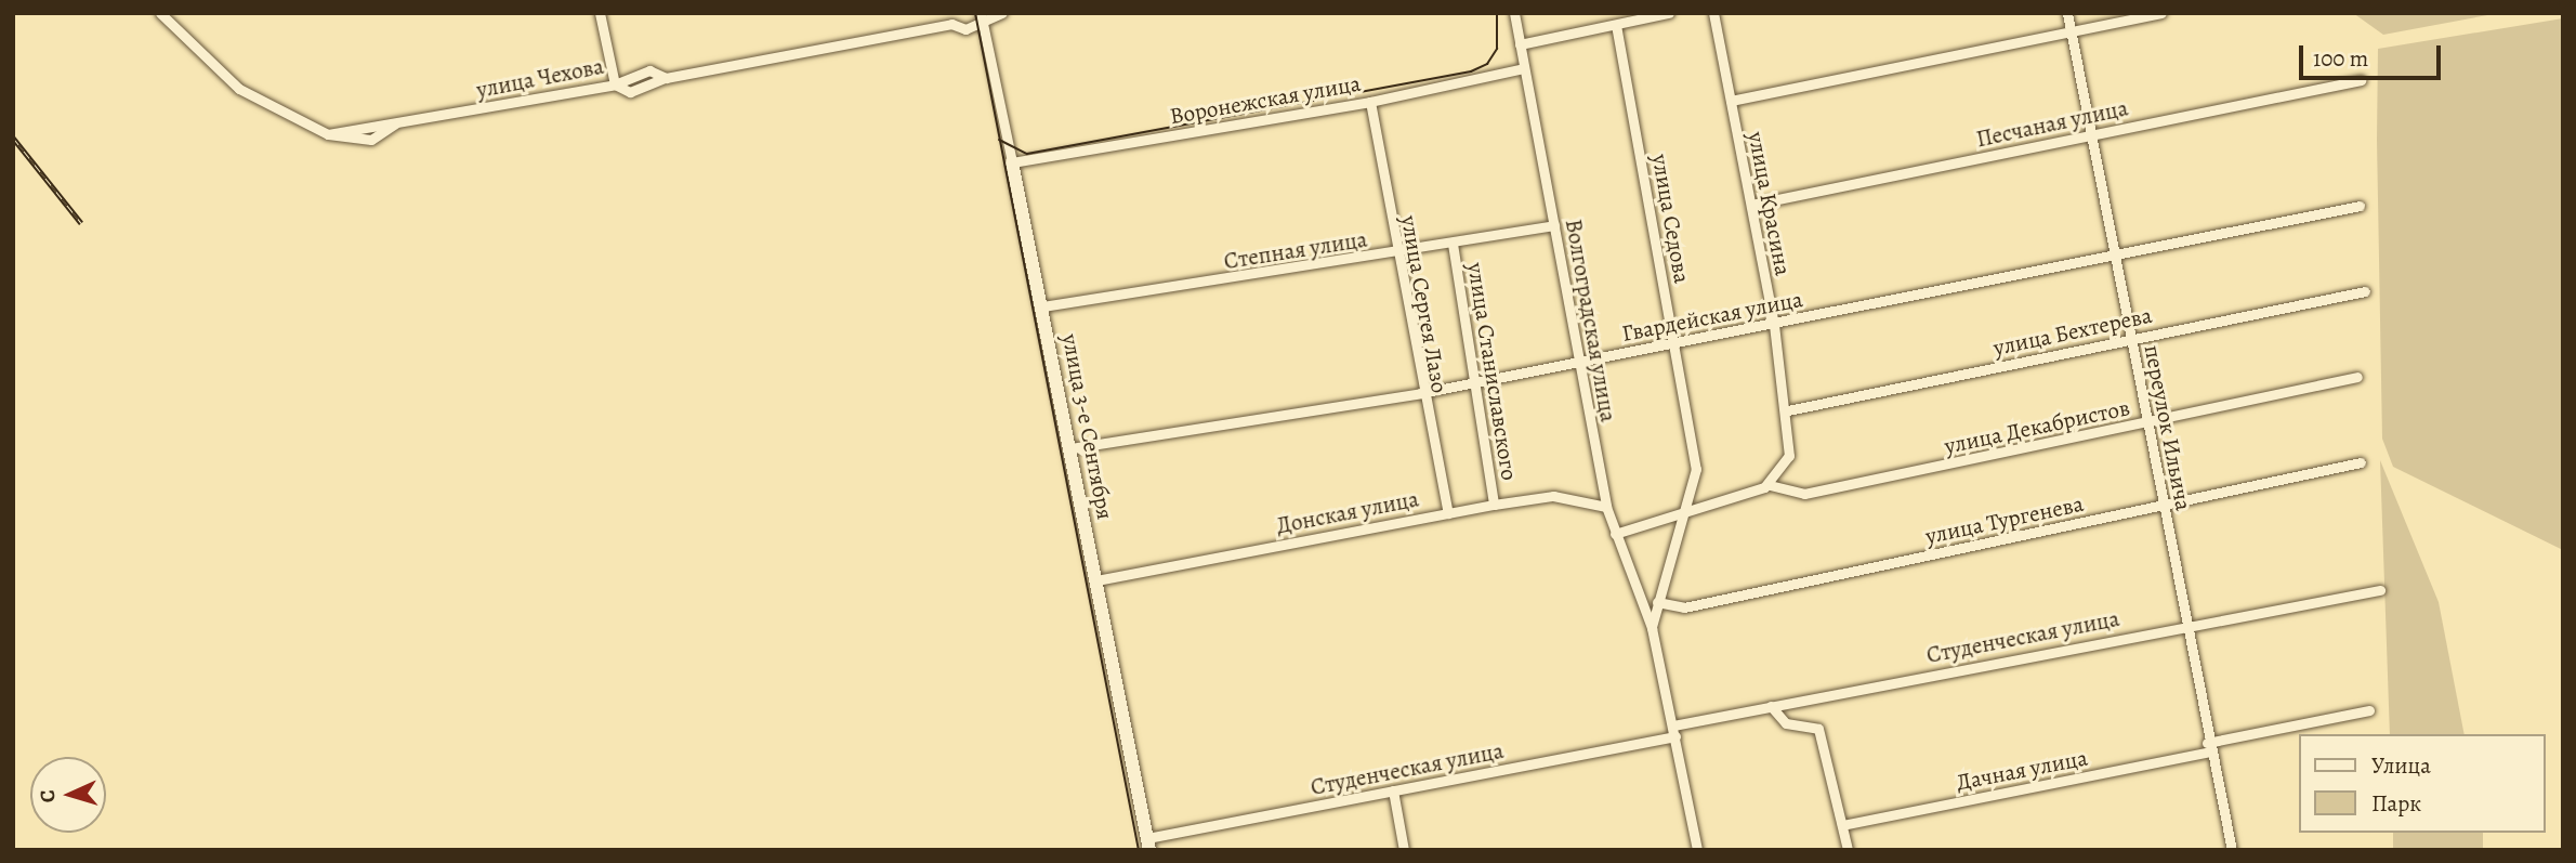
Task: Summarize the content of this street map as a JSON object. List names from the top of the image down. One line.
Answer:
{"streets":{"street":["улица Чехова","Воронежская улица","Песчаная улица","улица Красина","улица Седова","Степная улица","улица Сергея Лазо","Гвардейская улица","Волгоградская улица","улица Бехтерева","улица Станиславского","улица 3-е Сентября","улица Декабристов","переулок Ильича","Донская улица","улица Тургенева","Студенческая улица","Дачная улица"]},"crossings":[["улица Чехова","улица 3-е Сентября"],["Воронежская улица","улица Сергея Лазо"],["Воронежская улица","Волгоградская улица"],["Воронежская улица","улица 3-е Сентября"],["Песчаная улица","улица Красина"],["Песчаная улица","переулок Ильича"],["улица Красина","Гвардейская улица"],["улица Красина","улица Бехтерева"],["улица Красина","улица Декабристов"],["улица Седова","Гвардейская улица"],["улица Седова","Волгоградская улица"],["Степная улица","улица Сергея Лазо"],["Степная улица","Волгоградская улица"],["Степная улица","улица Станиславского"],["Степная улица","улица 3-е Сентября"],["улица Сергея Лазо","Гвардейская улица"],["улица Сергея Лазо","Донская улица"],["Гвардейская улица","Волгоградская улица"],["Гвардейская улица","улица Станиславского"],["Гвардейская улица","улица 3-е Сентября"],["Гвардейская улица","переулок Ильича"],["Волгоградская улица","Донская улица"],["Волгоградская улица","улица Тургенева"],["Волгоградская улица","Студенческая улица"],["улица Бехтерева","переулок Ильича"],["улица Станиславского","Донская улица"],["улица 3-е Сентября","Донская улица"],["улица 3-е Сентября","Студенческая улица"],["улица Декабристов","переулок Ильича"],["переулок Ильича","улица Тургенева"],["переулок Ильича","Студенческая улица"],["переулок Ильича","Дачная улица"]],"legend":["Улица","Парк"],"scale_bar":"100 m","north":"left"}
